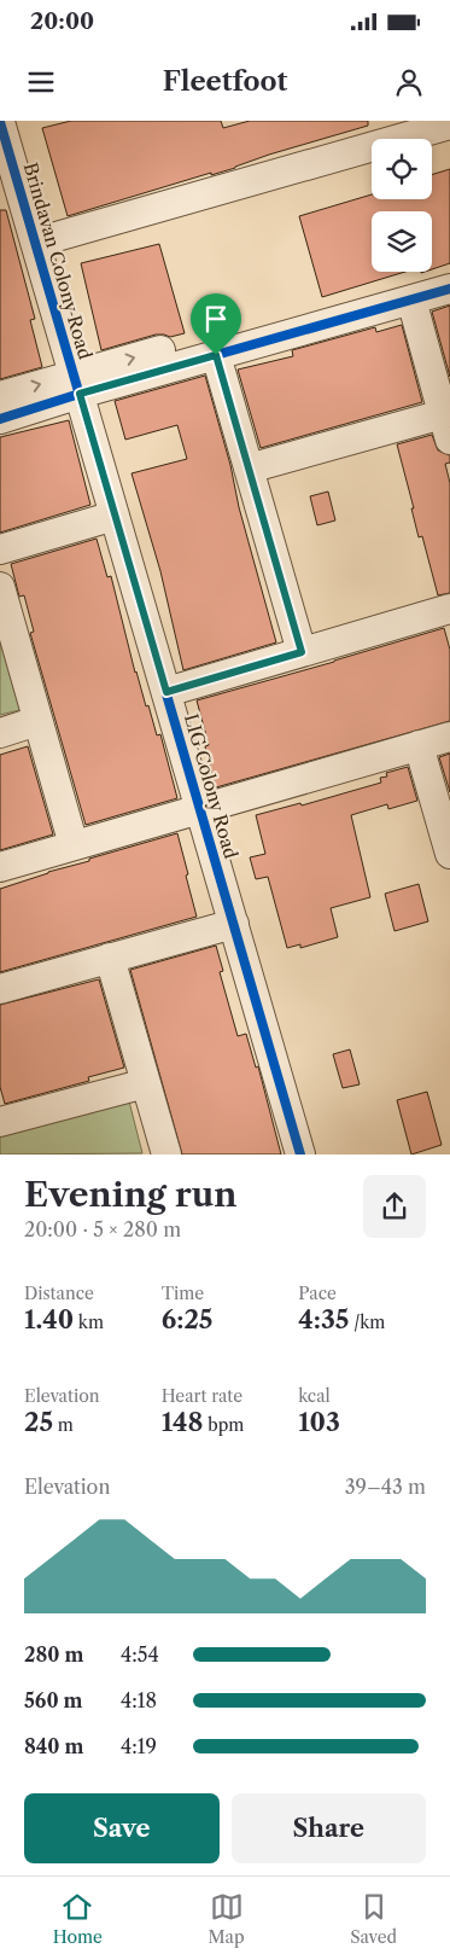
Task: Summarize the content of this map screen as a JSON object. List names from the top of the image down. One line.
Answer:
{"streets":{"street":["Brindavan Colony Road","LIG Colony Road"]},"crossings":[["Brindavan Colony Road","LIG Colony Road"]],"page":{"status":"20:00","header":"Fleetfoot","heading":["Evening run","20:00 · 5 × 280 m"],"stats":[["Distance","1.40 km"],["Time","6:25"],["Pace","4:35 /km"],["Elevation","25 m"],["Heart rate","148 bpm"],["kcal","103"]],"chart":["Elevation","39–43 m"],"list":[{"name":"280 m","note":"4:54"},{"name":"560 m","note":"4:18"},{"name":"840 m","note":"4:19"}],"buttons":["Save","Share"],"tabs":["Home","Map","Saved"]}}
